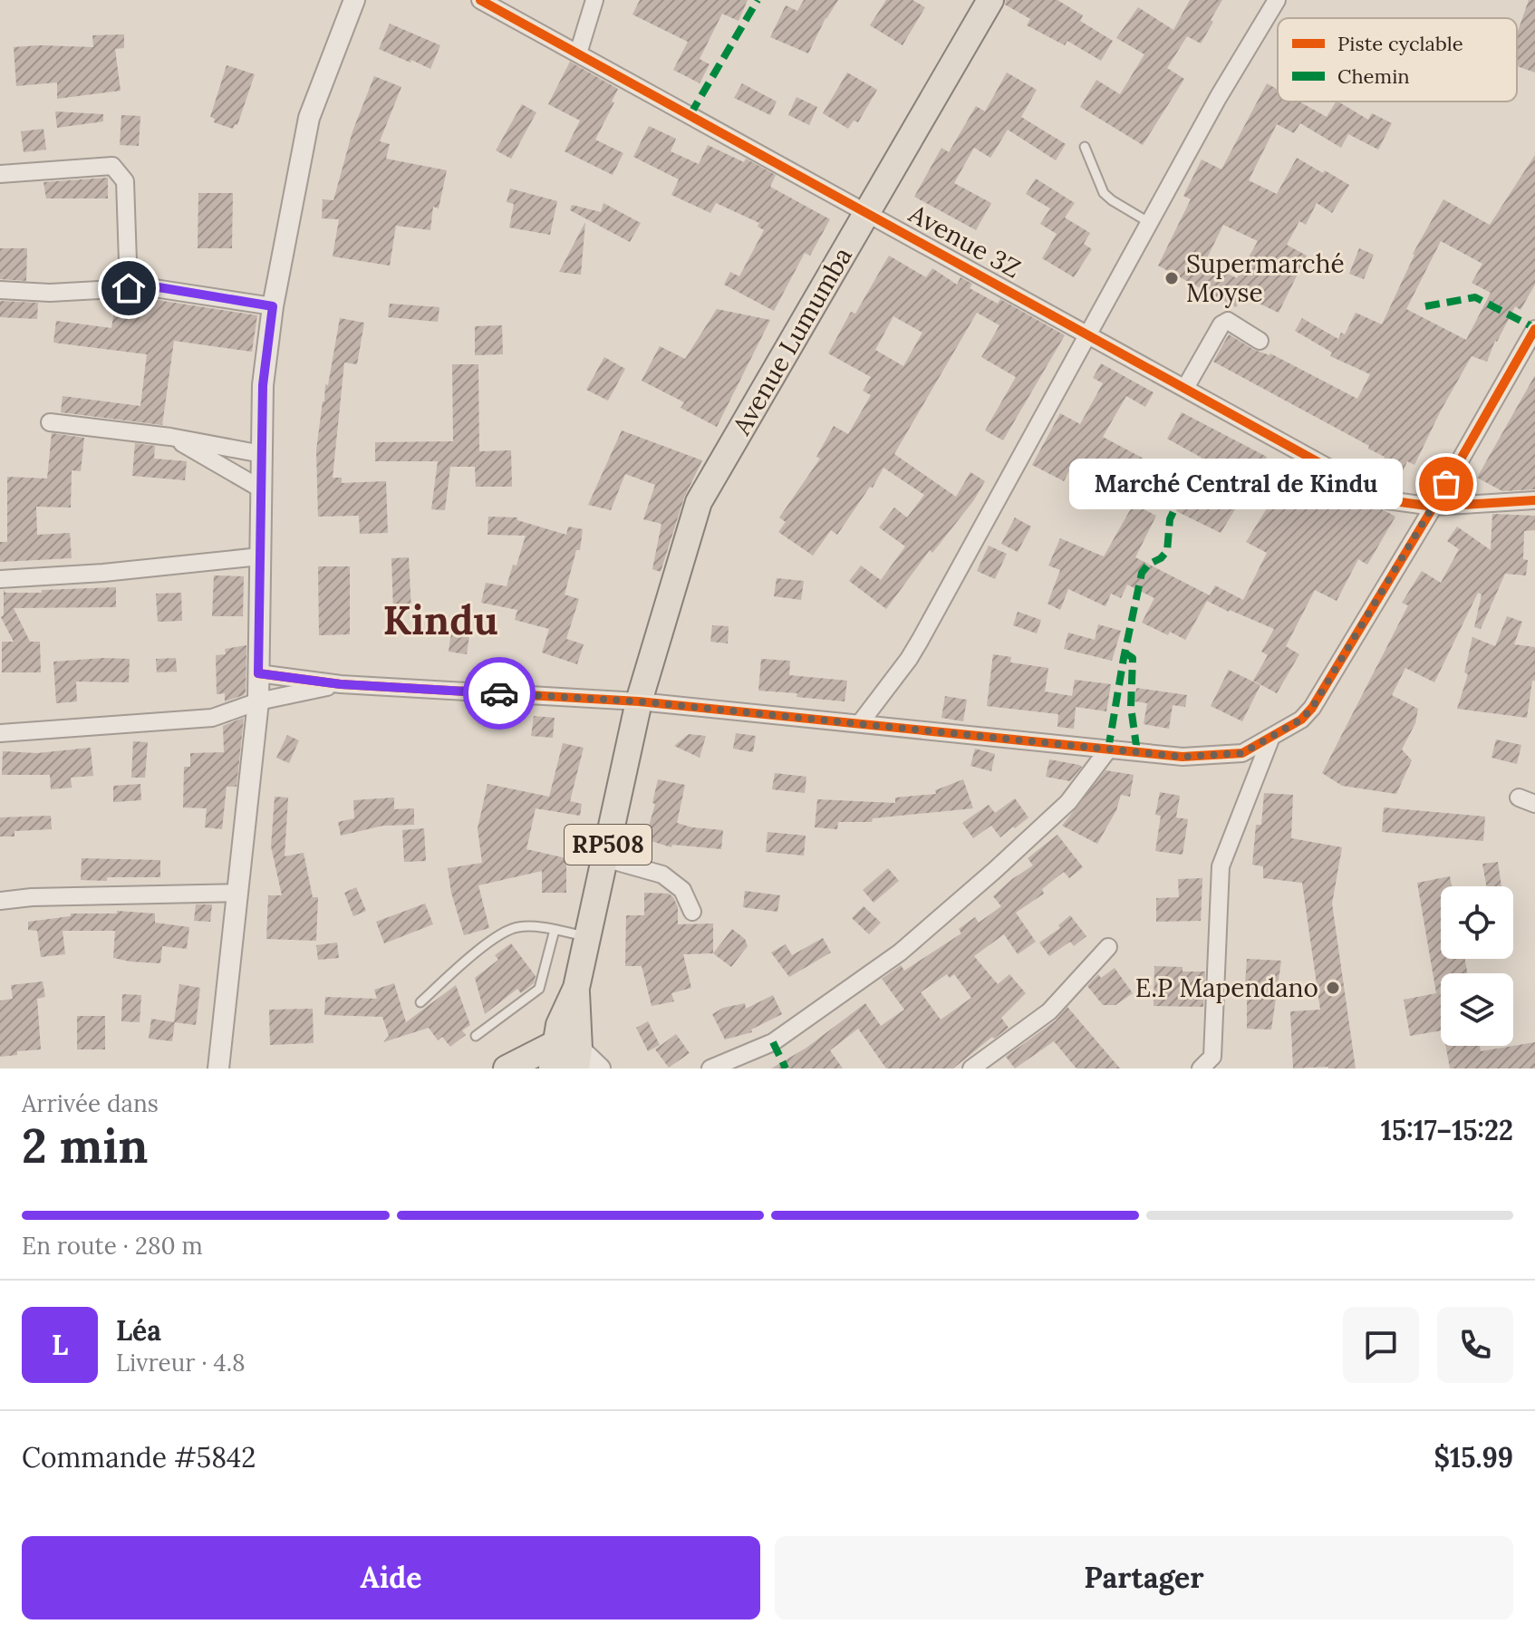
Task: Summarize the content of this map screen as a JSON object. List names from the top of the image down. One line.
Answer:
{"streets":{"main road":["Avenue Lumumba","RP508"],"street":["Avenue 3Z"]},"crossings":[["Avenue 3Z","Avenue Lumumba"],["Avenue Lumumba","RP508"]],"districts":["Kindu"],"places":["Supermarché Moyse","Marché Central de Kindu","E.P Mapendano"],"legend":["Piste cyclable","Chemin"],"page":{"bubble":"Marché Central de Kindu","heading":["2 min","Arrivée dans","15:17–15:22"],"panel":["Léa","Livreur · 4.8","Commande #5842","$15.99"],"bar":"En route · 280 m","round":"L","buttons":["Aide","Partager"]}}
